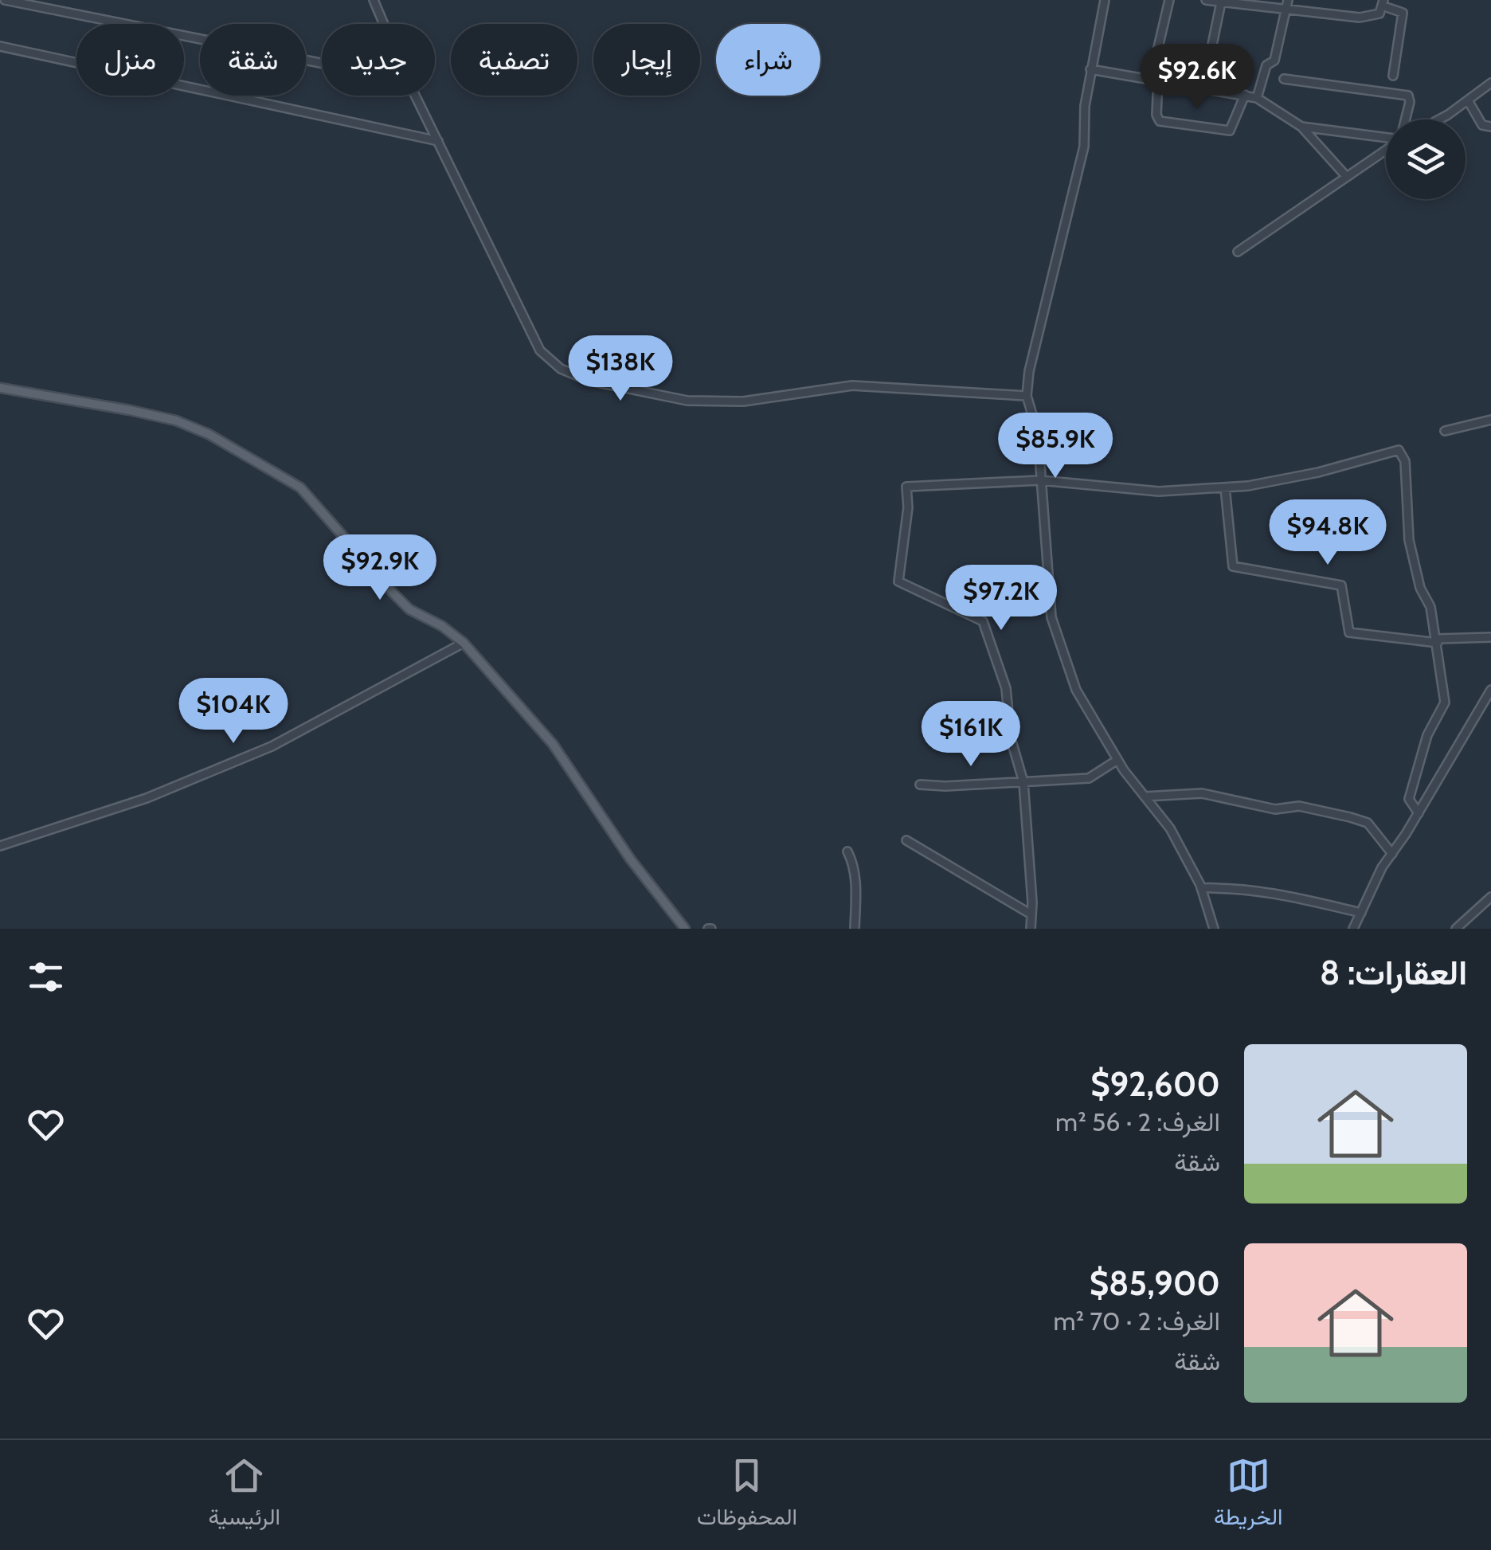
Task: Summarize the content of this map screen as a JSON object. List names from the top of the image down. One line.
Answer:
{"page":{"chip":["شراء","إيجار","تصفية","جديد","شقة","منزل"],"price":["$92.6K","$138K","$85.9K","$94.8K","$92.9K","$97.2K","$104K","$161K"],"heading":"العقارات: 8","list":[{"name":"$92,600","note":"الغرف: 2 · 56 m² · شقة"},{"name":"$85,900","note":"الغرف: 2 · 70 m² · شقة"}],"tabs":["الخريطة","المحفوظات","الرئيسية"]}}
